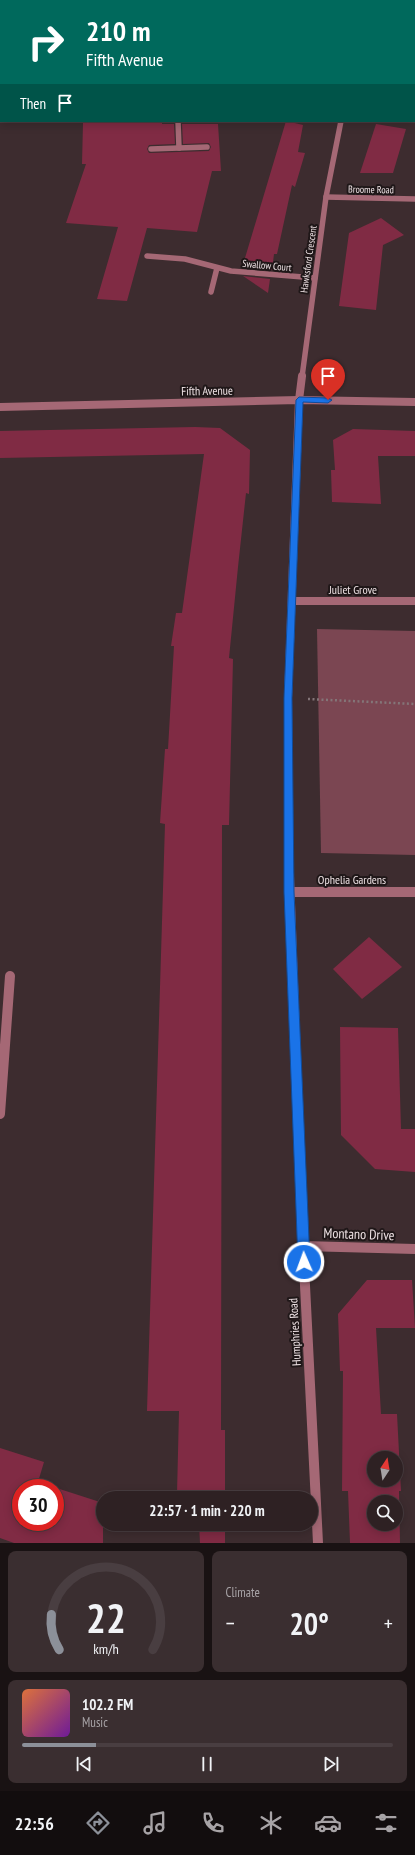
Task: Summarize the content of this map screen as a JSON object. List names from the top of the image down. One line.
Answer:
{"streets":{"street":["Broome Road","Hawksford Crescent","Swallow Court","Fifth Avenue","Juliet Grove","Ophelia Gardens","Montano Drive","Humphries Road"]},"crossings":[["Broome Road","Hawksford Crescent"],["Hawksford Crescent","Swallow Court"],["Hawksford Crescent","Fifth Avenue"],["Hawksford Crescent","Humphries Road"],["Fifth Avenue","Humphries Road"],["Juliet Grove","Humphries Road"],["Ophelia Gardens","Humphries Road"],["Montano Drive","Humphries Road"]],"north":"top","page":{"turn":["210 m","Fifth Avenue"],"then":"Then","limit":"30","trip":"22:57 · 1 min · 220 m","tile":"Climate","heat":["−","20°","+"],"song":["102.2 FM","Music"],"tabs":"22:56","gauge":["22","km/h"]}}
